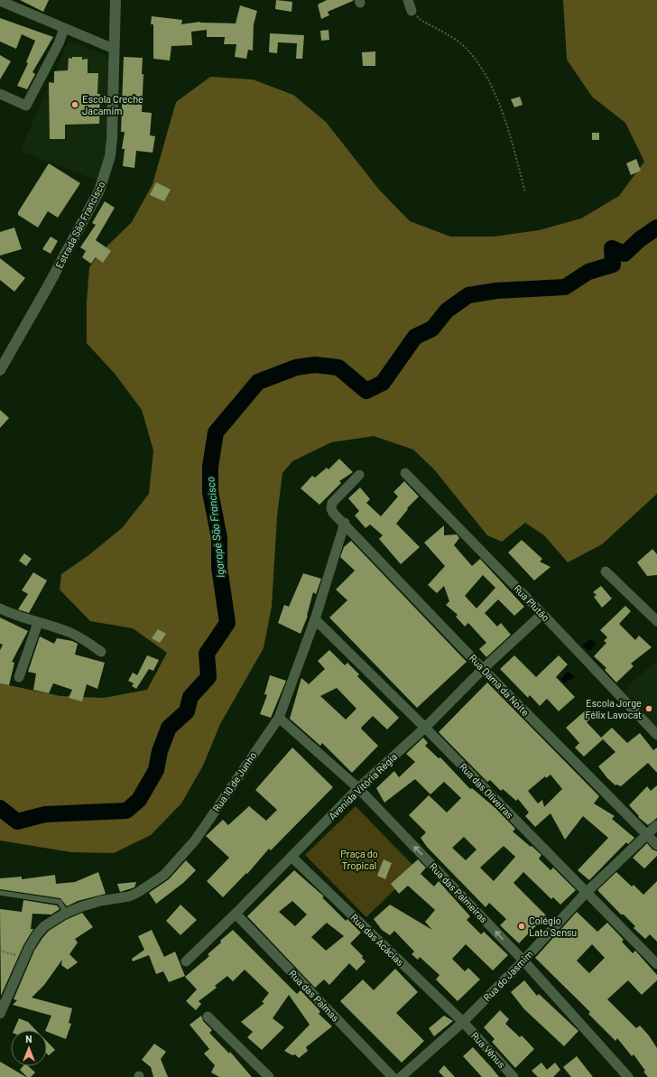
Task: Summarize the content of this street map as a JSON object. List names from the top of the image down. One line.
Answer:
{"streets":{"street":["Estrada São Francisco","Rua Plutão","Rua Dama da Noite","Rua 10 de Junho","Avenida Vitória Régia","Rua das Oliveiras","Rua das Palmeiras","Rua das Acácias","Rua do Jasmim","Rua das Palmas","Rua Vênus"]},"crossings":[["Rua Plutão","Avenida Vitória Régia"],["Rua Dama da Noite","Rua 10 de Junho"],["Rua Dama da Noite","Avenida Vitória Régia"],["Rua Dama da Noite","Rua do Jasmim"],["Rua 10 de Junho","Rua das Oliveiras"],["Rua 10 de Junho","Rua das Palmeiras"],["Avenida Vitória Régia","Rua das Oliveiras"],["Avenida Vitória Régia","Rua das Palmeiras"],["Avenida Vitória Régia","Rua das Acácias"],["Avenida Vitória Régia","Rua das Palmas"],["Rua das Oliveiras","Rua do Jasmim"],["Rua das Palmeiras","Rua do Jasmim"],["Rua das Acácias","Rua do Jasmim"],["Rua das Acácias","Rua Vênus"],["Rua do Jasmim","Rua Vênus"]],"one_way":["Rua das Palmeiras"],"water":["Igarapé São Francisco"],"parks":["Praça do Tropical"],"places":["Escola Creche Jacamim","Escola Jorge Félix Lavocat","Colégio Lato Sensu"],"north":"top"}
